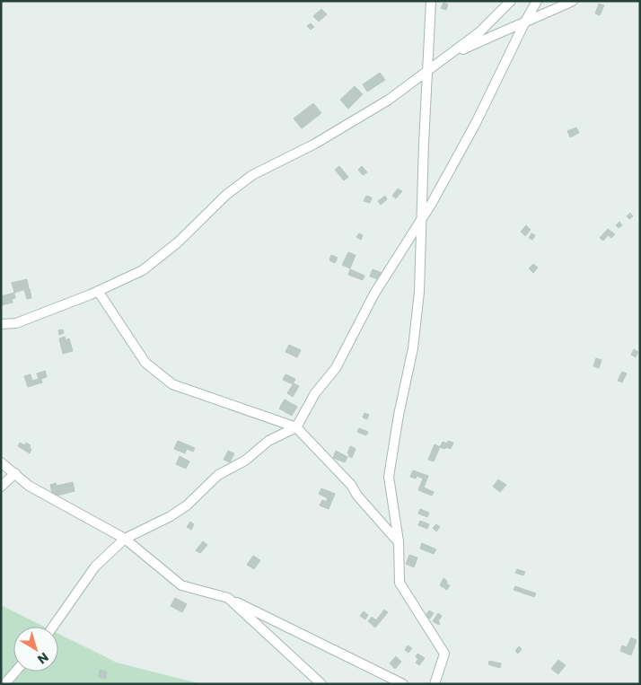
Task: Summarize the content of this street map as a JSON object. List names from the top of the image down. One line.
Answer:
{"north":"bottom right"}
